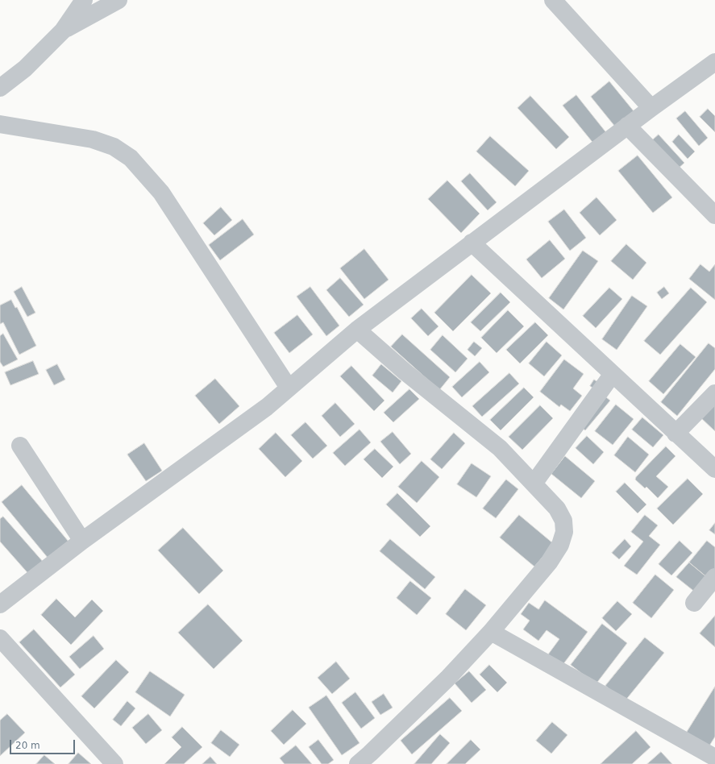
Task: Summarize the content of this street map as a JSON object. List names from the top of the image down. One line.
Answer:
{"scale_bar":"20 m"}
